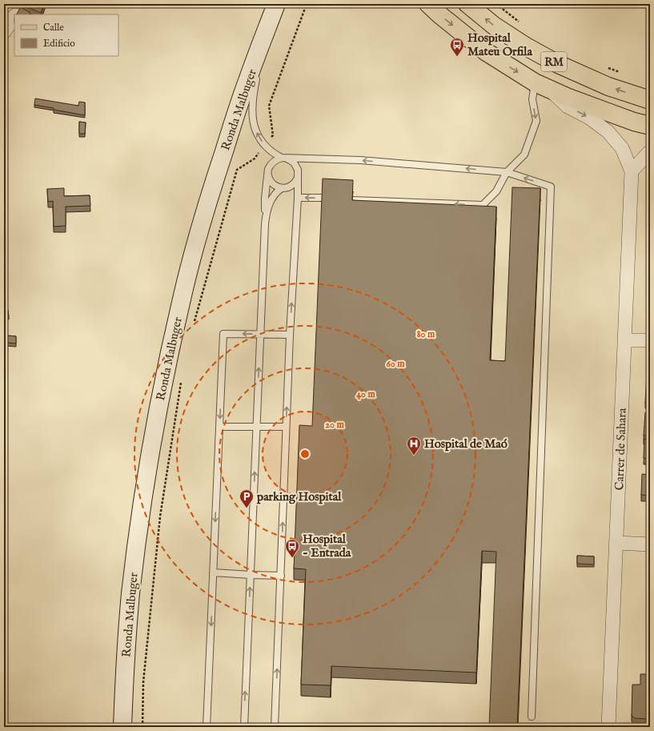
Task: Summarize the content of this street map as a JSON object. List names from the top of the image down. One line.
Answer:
{"streets":{"main road":["RM"],"street":["Ronda Malbuger","Carrer de Sahara"]},"crossings":[["RM","Carrer de Sahara"]],"places":{"bus stop":["Hospital Mateu Orfila","Hospital - Entrada"],"hospital":["Hospital de Maó"],"parking":["parking Hospital"]},"legend":["Calle","Edificio"],"rings":["80 m","60 m","40 m","20 m"]}
